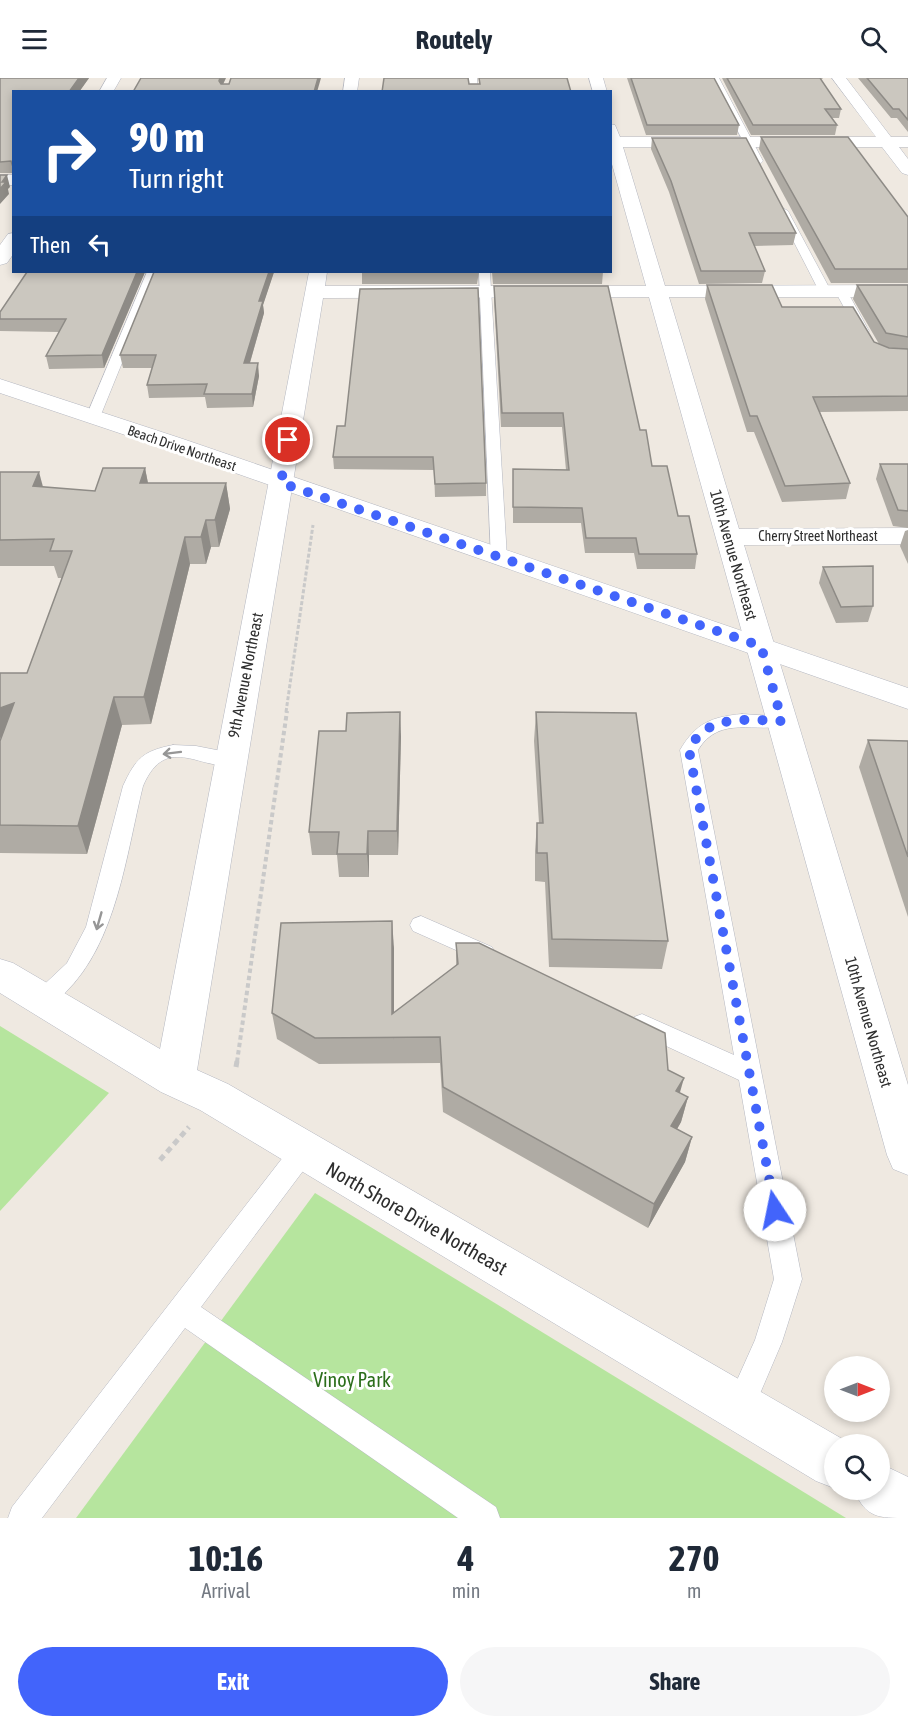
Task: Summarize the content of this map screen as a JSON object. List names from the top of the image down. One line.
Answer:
{"streets":{"street":["Beach Drive Northeast","Cherry Street Northeast","10th Avenue Northeast","9th Avenue Northeast","North Shore Drive Northeast"]},"crossings":[["Beach Drive Northeast","10th Avenue Northeast"],["Beach Drive Northeast","9th Avenue Northeast"],["Cherry Street Northeast","10th Avenue Northeast"],["9th Avenue Northeast","North Shore Drive Northeast"]],"parks":["Vinoy Park"],"north":"right","page":{"header":"Routely","turn":["90 m","Turn right"],"then":"Then","eta":["10:16","Arrival","4","min","270","m"],"buttons":["Exit","Share"]}}
